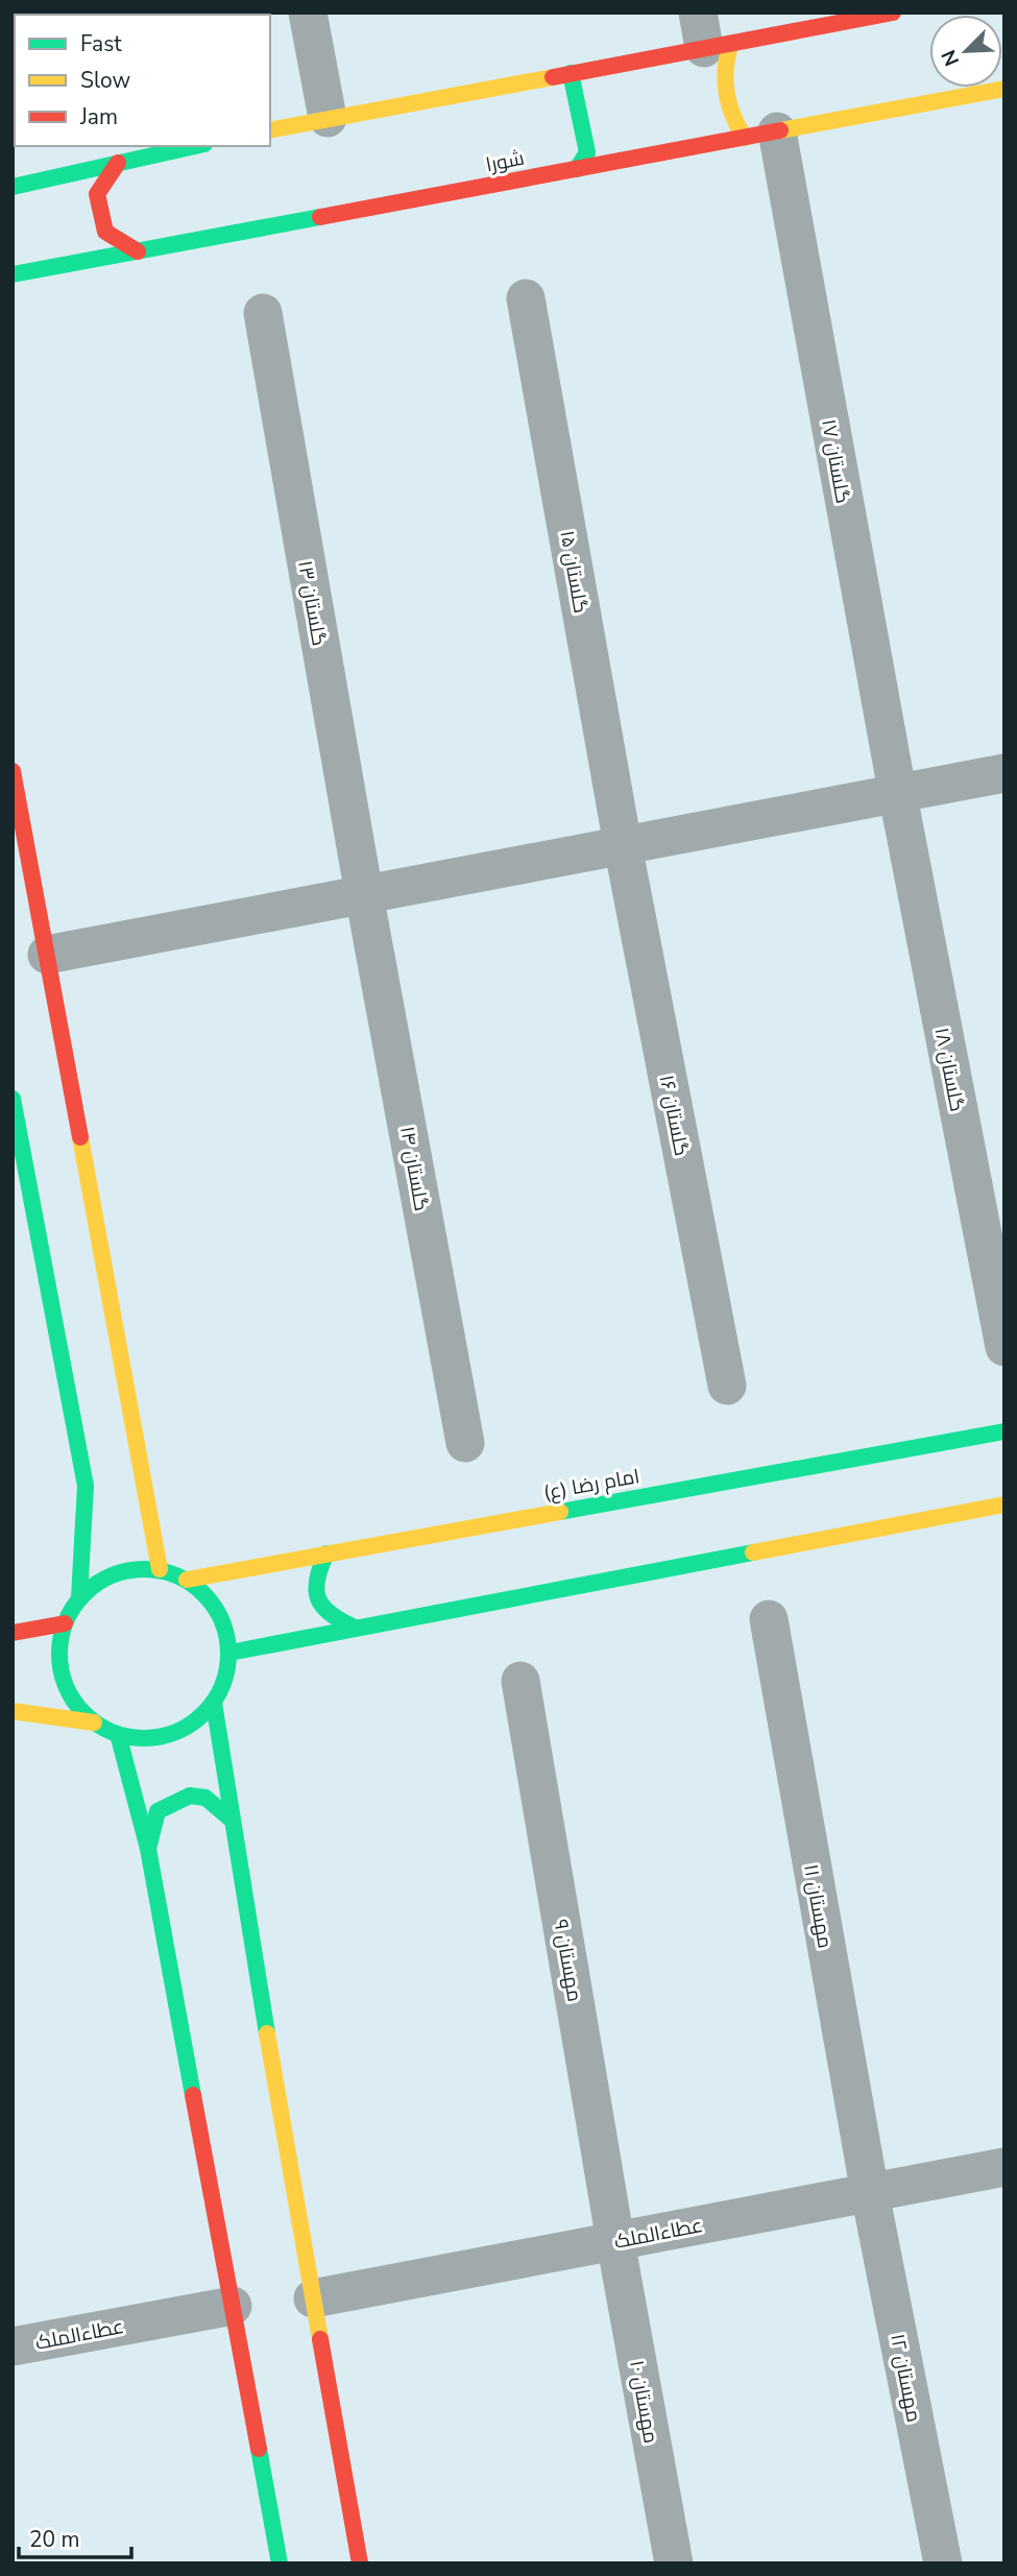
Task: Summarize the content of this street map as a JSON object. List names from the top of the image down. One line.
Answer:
{"streets":{"street":["شورا","گلستان ۱۷","گلستان ۱۵","گلستان ۱۳","گلستان ۱۸","گلستان ۱۶","گلستان ۱۴","امام رضا (ع)","مهستان ۱۱","مهستان ۹","عطاءالملک","مهستان ۱۲","مهستان ۱۰"]},"crossings":[["شورا","گلستان ۱۷"],["گلستان ۱۷","گلستان ۱۸"],["گلستان ۱۵","گلستان ۱۶"],["گلستان ۱۳","گلستان ۱۴"],["مهستان ۱۱","عطاءالملک"],["مهستان ۱۱","مهستان ۱۲"],["مهستان ۹","عطاءالملک"],["مهستان ۹","مهستان ۱۰"],["عطاءالملک","مهستان ۱۲"],["عطاءالملک","مهستان ۱۰"]],"legend":["Fast","Slow","Jam"],"scale_bar":"20 m","north":"bottom left"}
